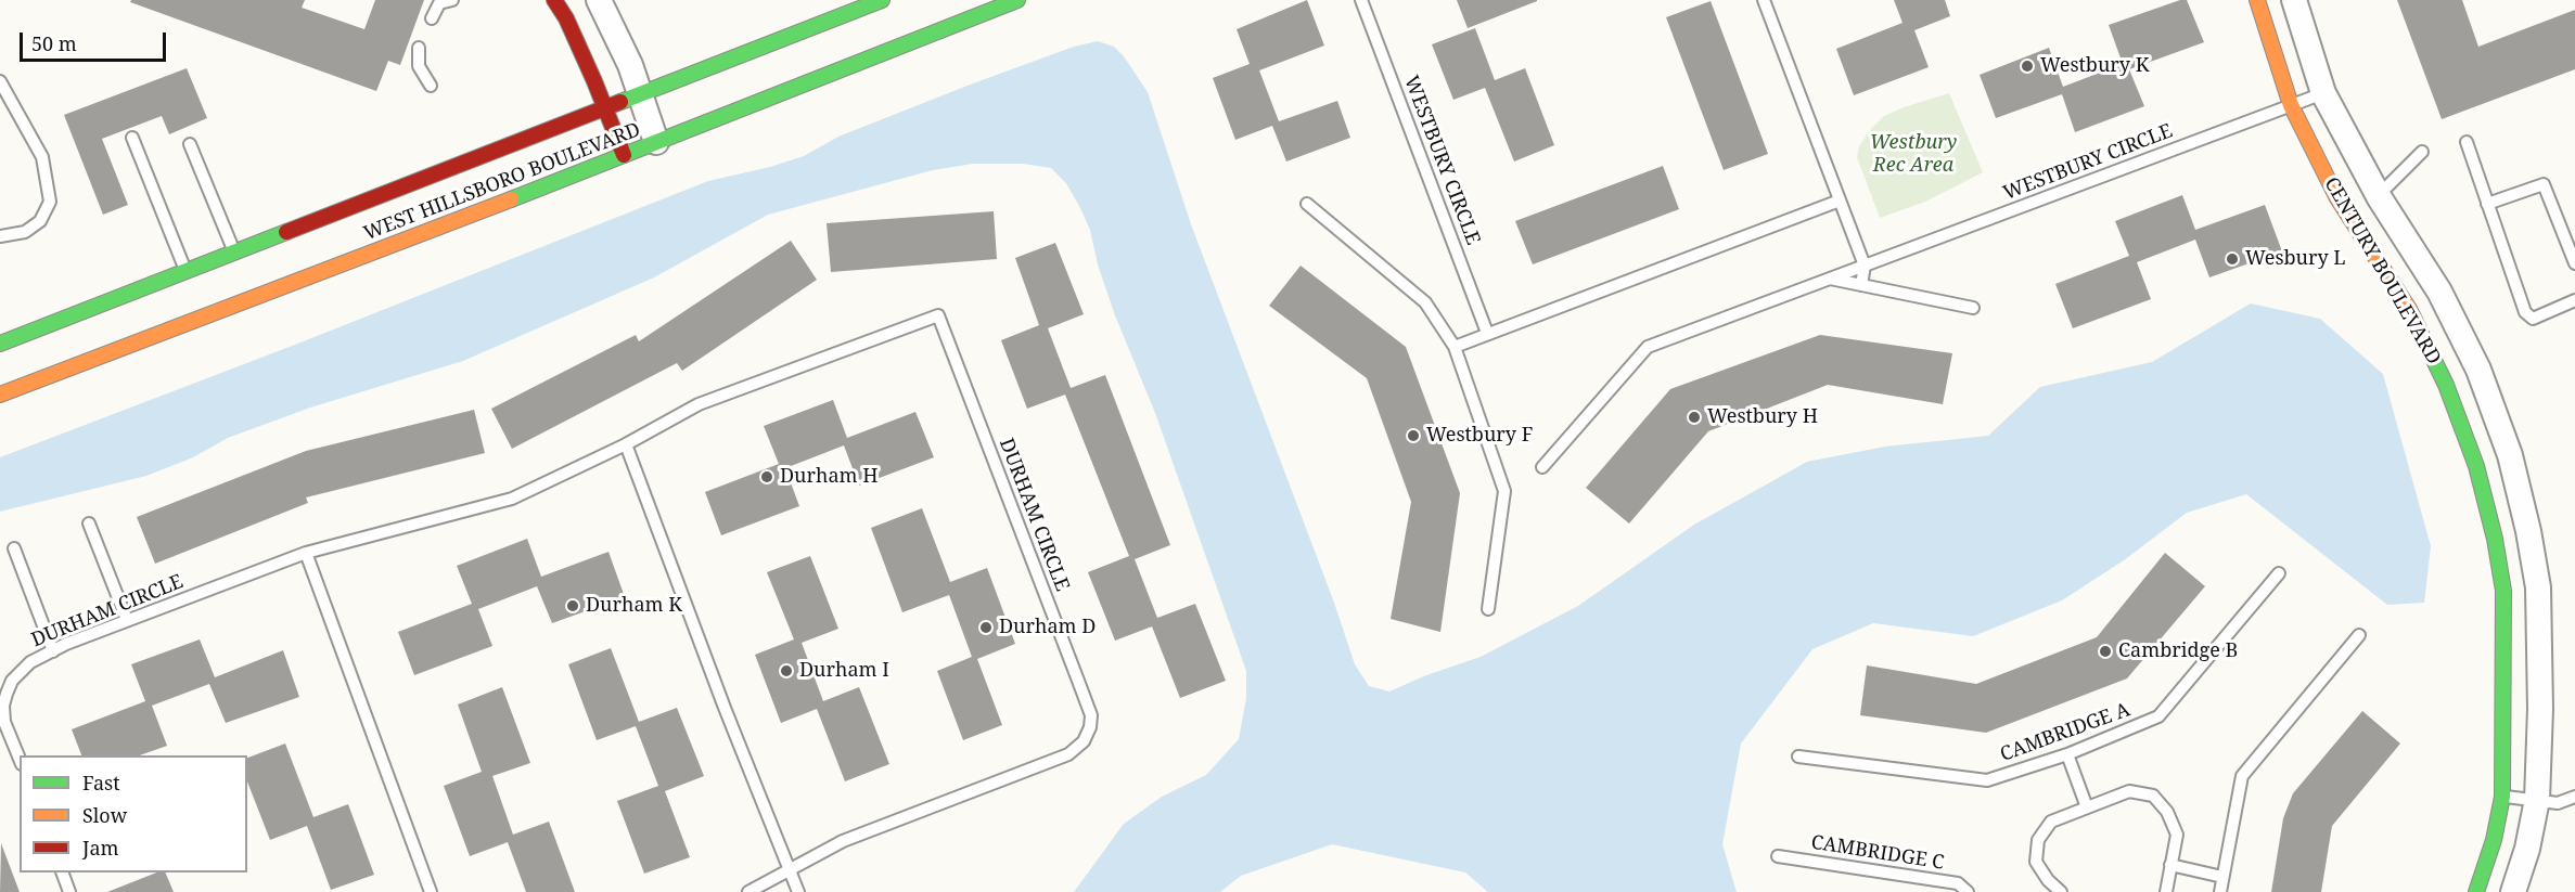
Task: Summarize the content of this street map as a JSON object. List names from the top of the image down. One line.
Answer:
{"streets":{"main road":["WEST HILLSBORO BOULEVARD","CENTURY BOULEVARD"],"lane":["WESTBURY CIRCLE","DURHAM CIRCLE","CAMBRIDGE A","CAMBRIDGE C"]},"crossings":[["WESTBURY CIRCLE","CENTURY BOULEVARD"]],"parks":["Westbury Rec Area"],"places":["Westbury K","Wesbury L","Westbury H","Westbury F","Durham H","Durham K","Durham D","Cambridge B","Durham I"],"legend":["Fast","Slow","Jam"],"scale_bar":"50 m"}
